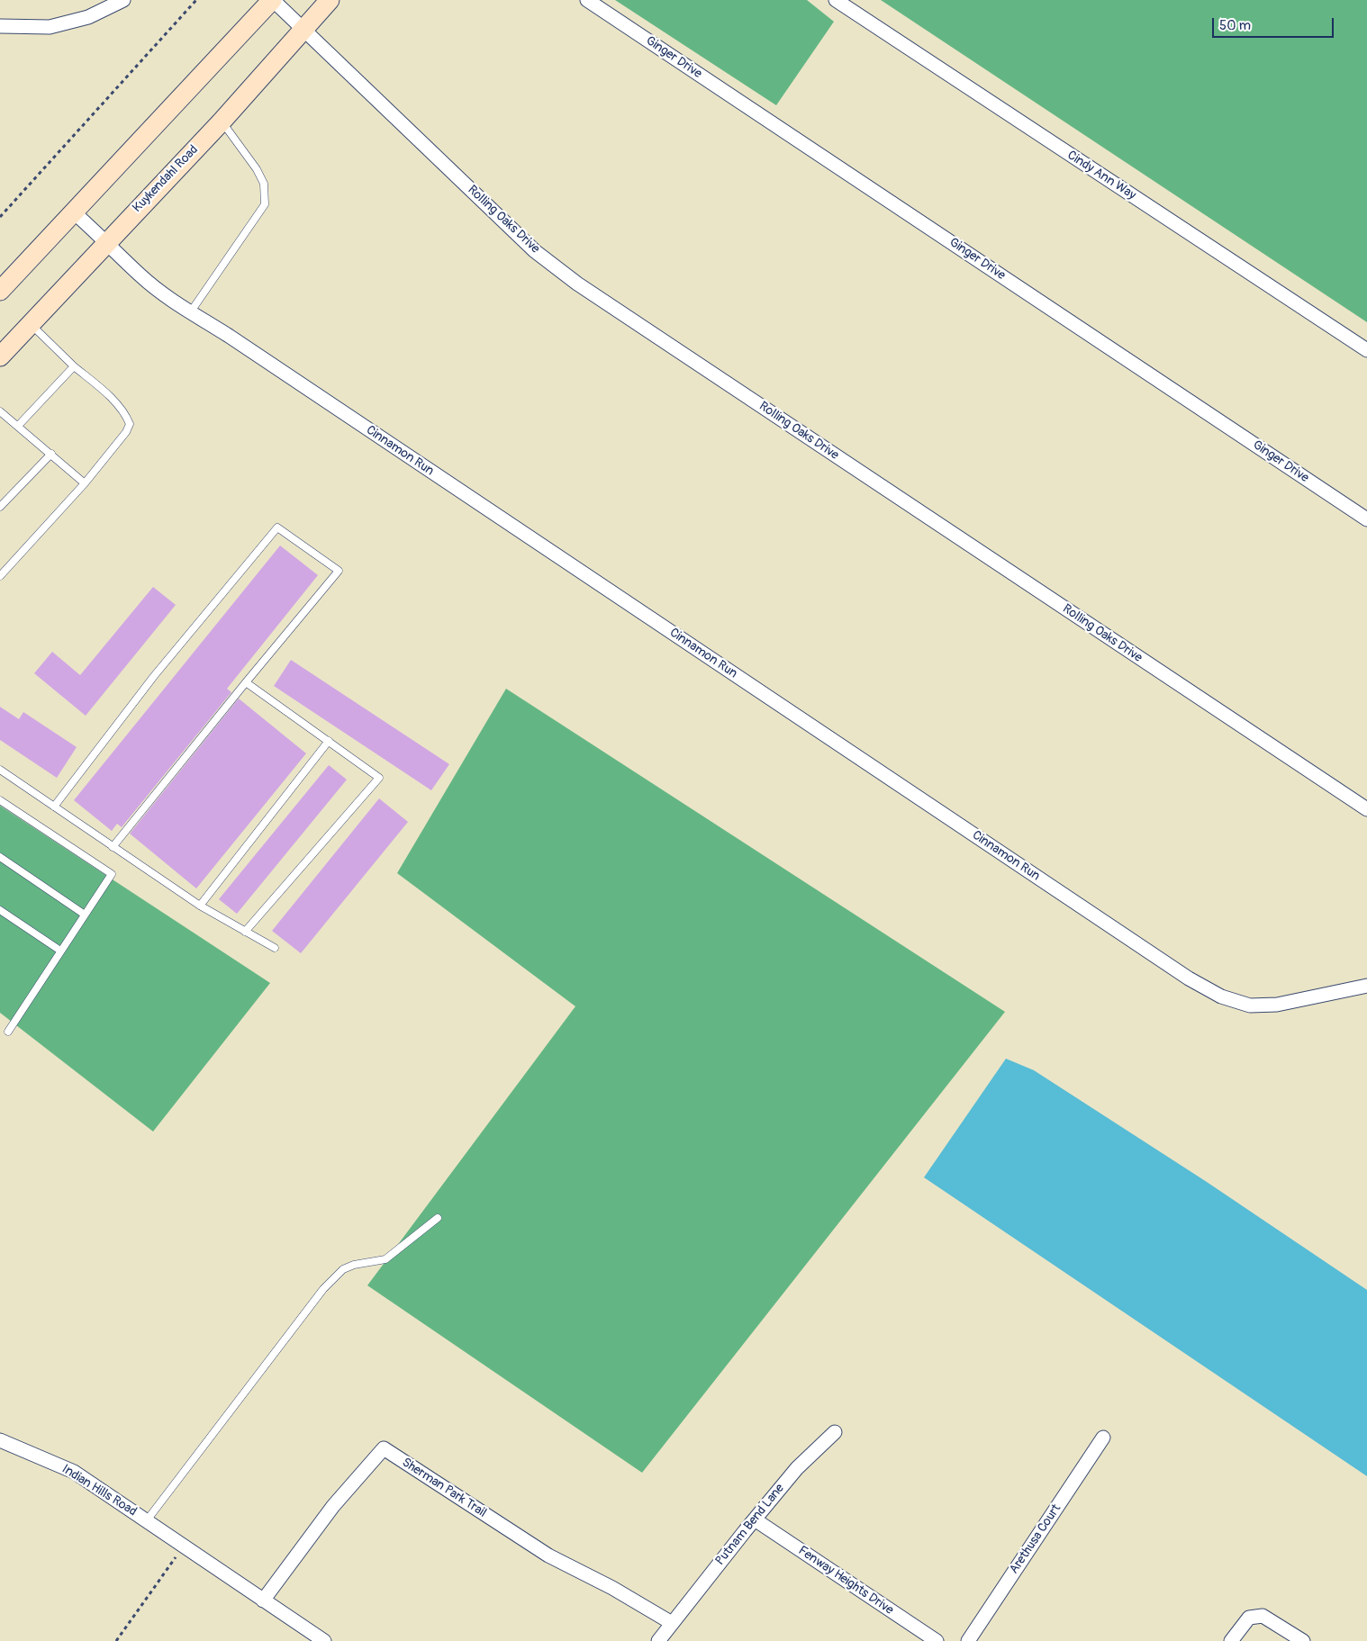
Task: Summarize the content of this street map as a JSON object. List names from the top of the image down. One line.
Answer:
{"streets":{"main road":["Kuykendahl Road"],"street":["Ginger Drive","Cindy Ann Way","Rolling Oaks Drive","Cinnamon Run","Sherman Park Trail","Indian Hills Road","Putnam Bend Lane","Arethusa Court","Fenway Heights Drive"]},"crossings":[["Kuykendahl Road","Rolling Oaks Drive"],["Kuykendahl Road","Cinnamon Run"],["Sherman Park Trail","Indian Hills Road"],["Sherman Park Trail","Putnam Bend Lane"],["Putnam Bend Lane","Fenway Heights Drive"]],"scale_bar":"50 m"}
